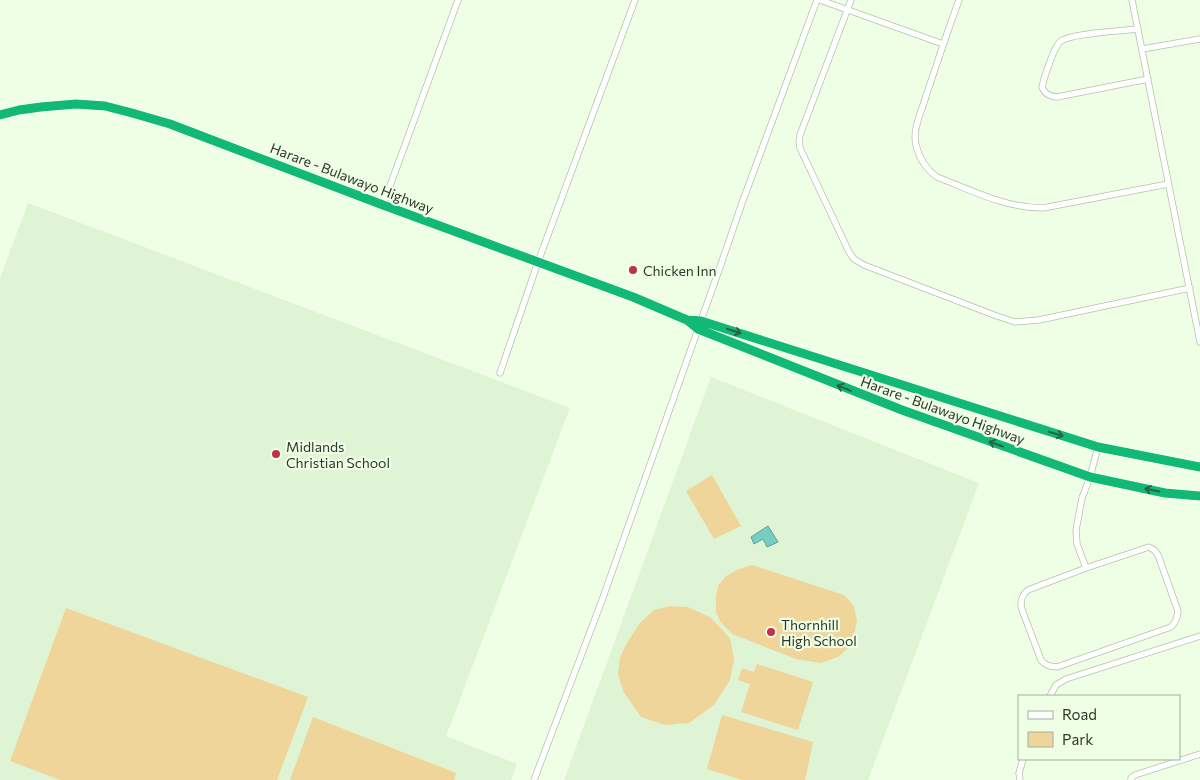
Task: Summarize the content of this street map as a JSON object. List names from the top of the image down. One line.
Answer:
{"streets":{"highway":["Harare - Bulawayo Highway"]},"places":["Chicken Inn","Midlands Christian School","Thornhill High School"],"legend":["Road","Park"]}
